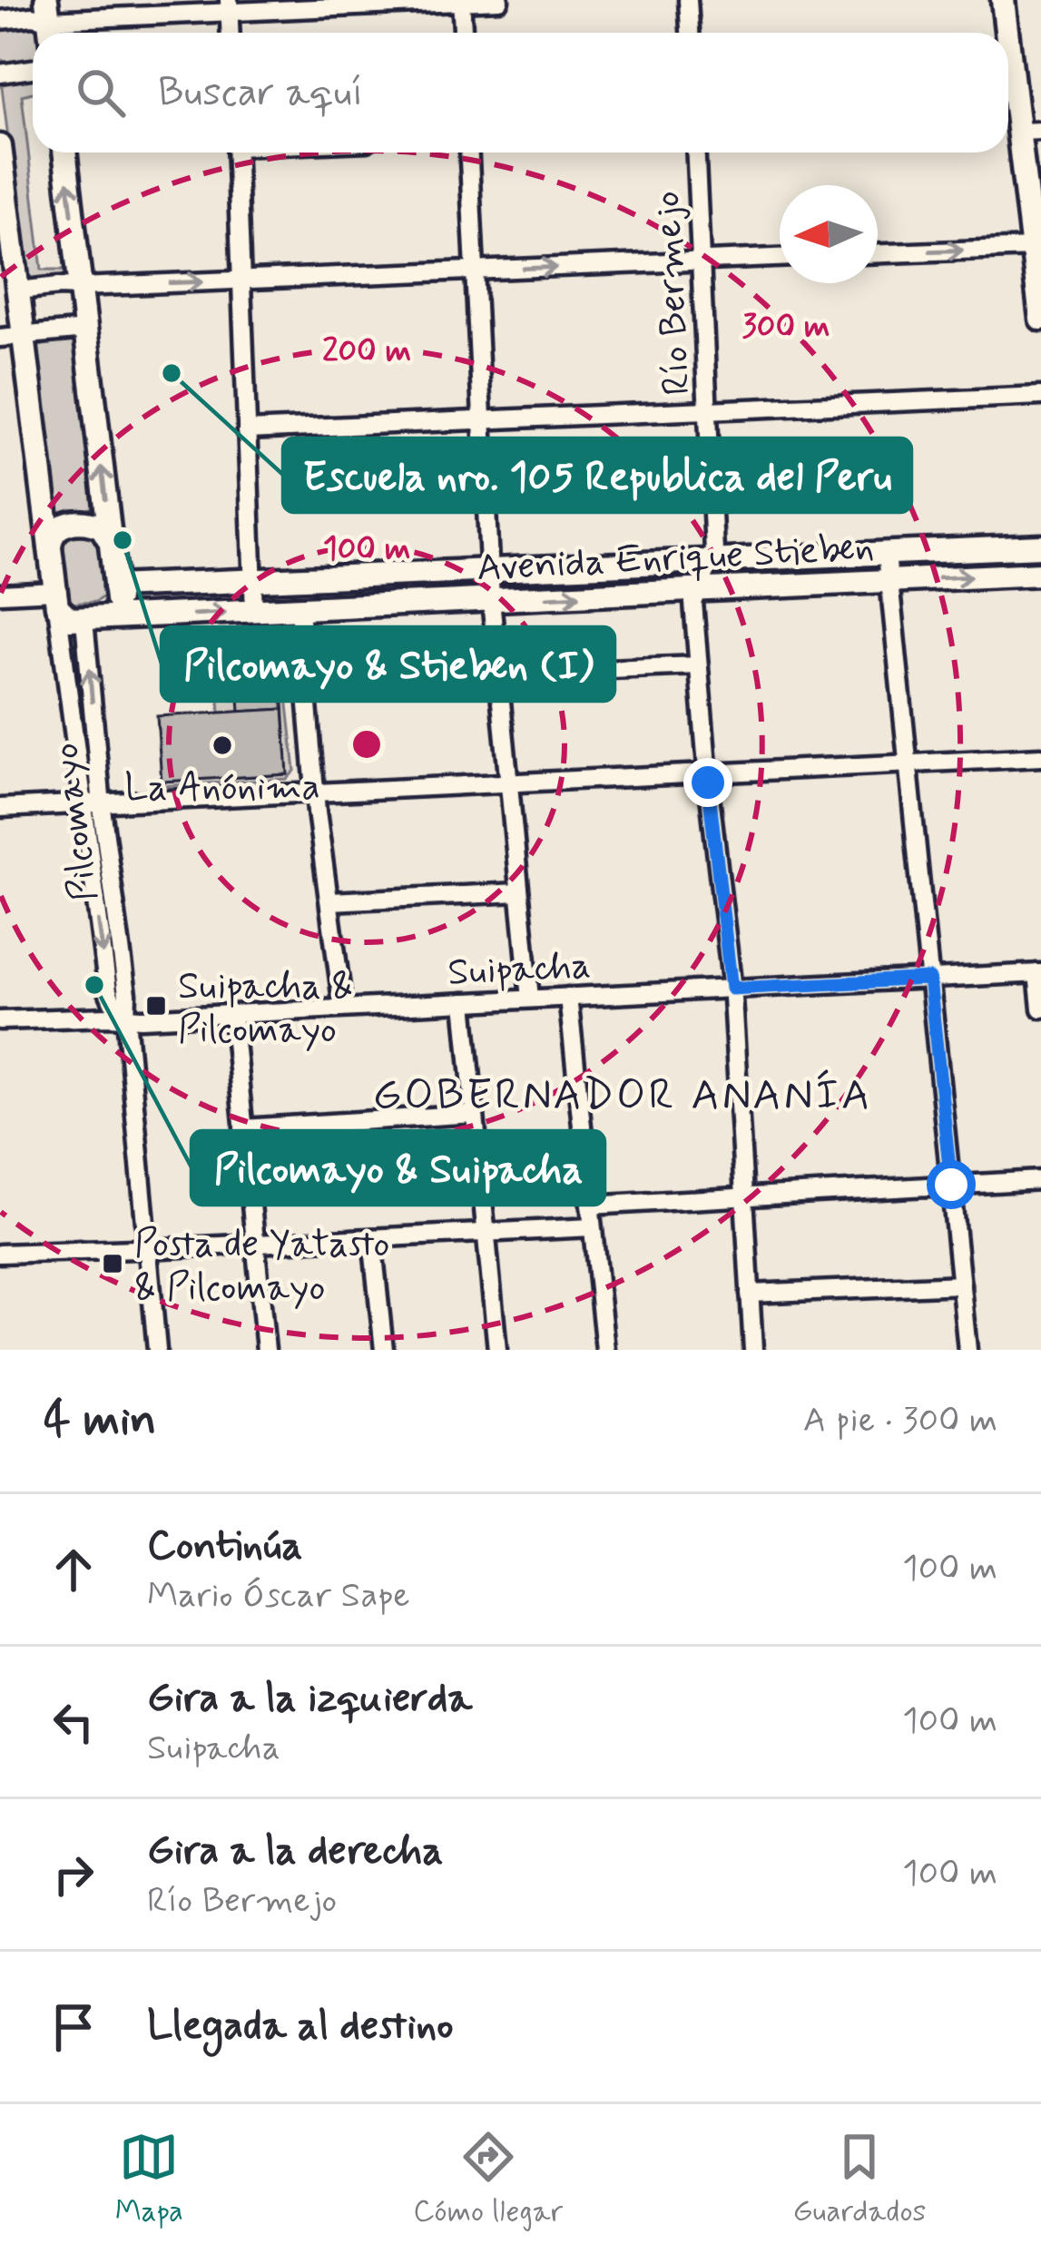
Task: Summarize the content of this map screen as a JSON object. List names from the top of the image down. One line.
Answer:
{"streets":{"main road":["Avenida Enrique Stieben"],"street":["Río Bermejo","Pilcomayo","Suipacha"]},"crossings":[["Río Bermejo","Avenida Enrique Stieben"],["Río Bermejo","Suipacha"],["Avenida Enrique Stieben","Pilcomayo"],["Pilcomayo","Suipacha"]],"districts":["GOBERNADOR ANANÍA"],"places":{"other":["Escuela nro. 105 Republica del Peru","Pilcomayo & Stieben (I)","La Anónima","Pilcomayo & Suipacha"],"transit":["Suipacha & Pilcomayo","Posta de Yatasto & Pilcomayo"]},"north":"left","page":{"search":"Buscar aquí","heading":["4 min","A pie · 300 m"],"list":[["Continúa","Mario Óscar Sape","100 m"],["Gira a la izquierda","Suipacha","100 m"],["Gira a la derecha","Río Bermejo","100 m"],"Llegada al destino"],"nav":["Mapa","Cómo llegar","Guardados"]},"rings":["300 m","200 m","100 m"]}
